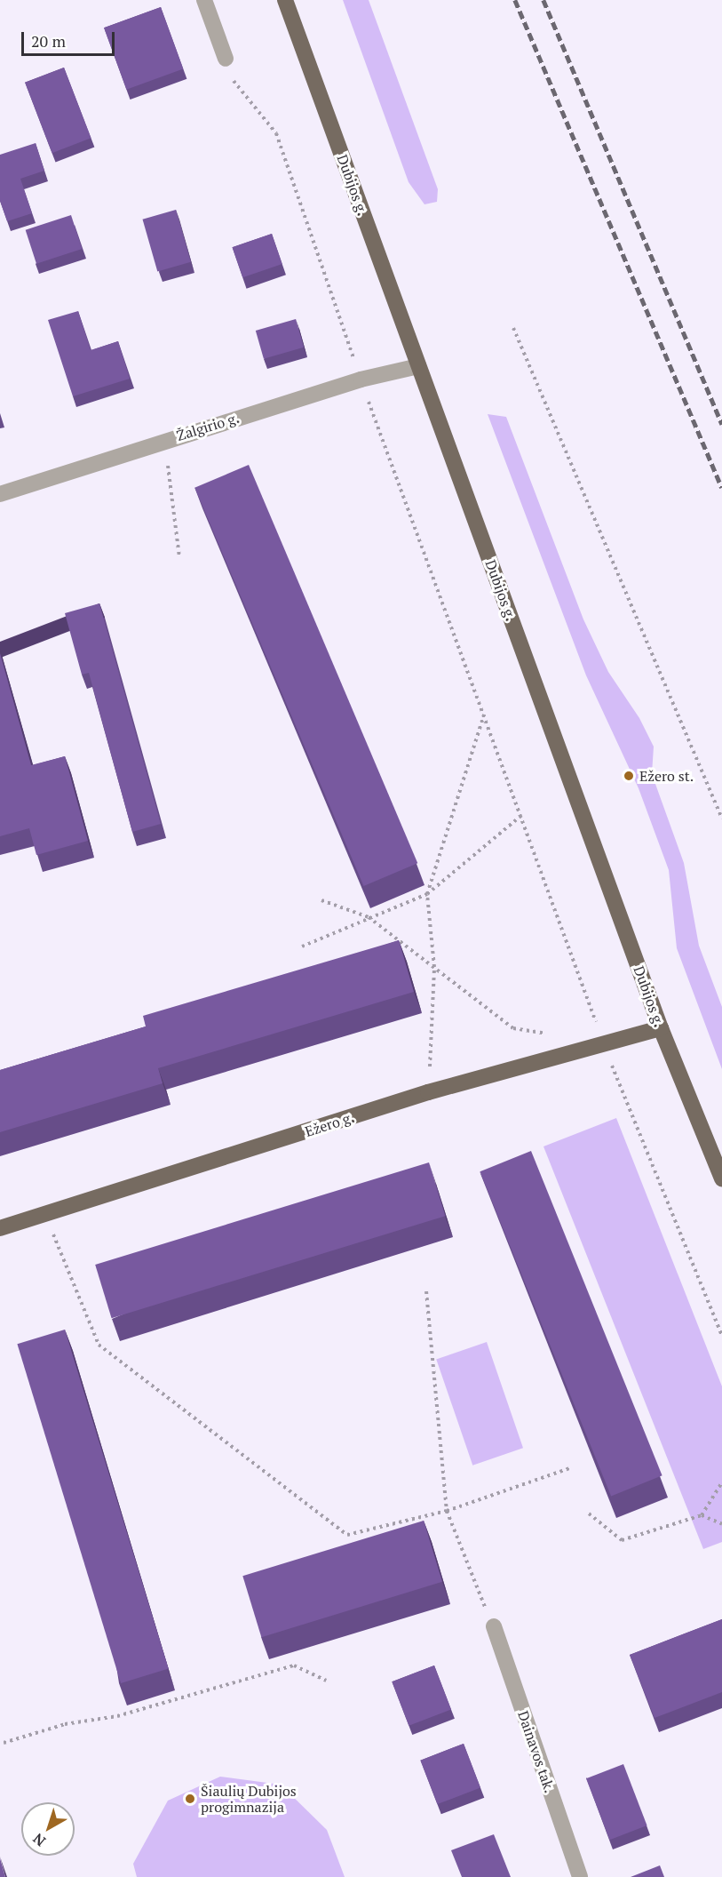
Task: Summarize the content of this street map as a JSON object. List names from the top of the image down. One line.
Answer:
{"streets":{"main road":["Dubijos g.","Ežero g."],"street":["Žalgirio g.","Dainavos tak."]},"crossings":[["Dubijos g.","Žalgirio g."],["Dubijos g.","Ežero g."]],"places":["Ežero st.","Šiaulių Dubijos progimnazija"],"scale_bar":"20 m","north":"bottom left"}
